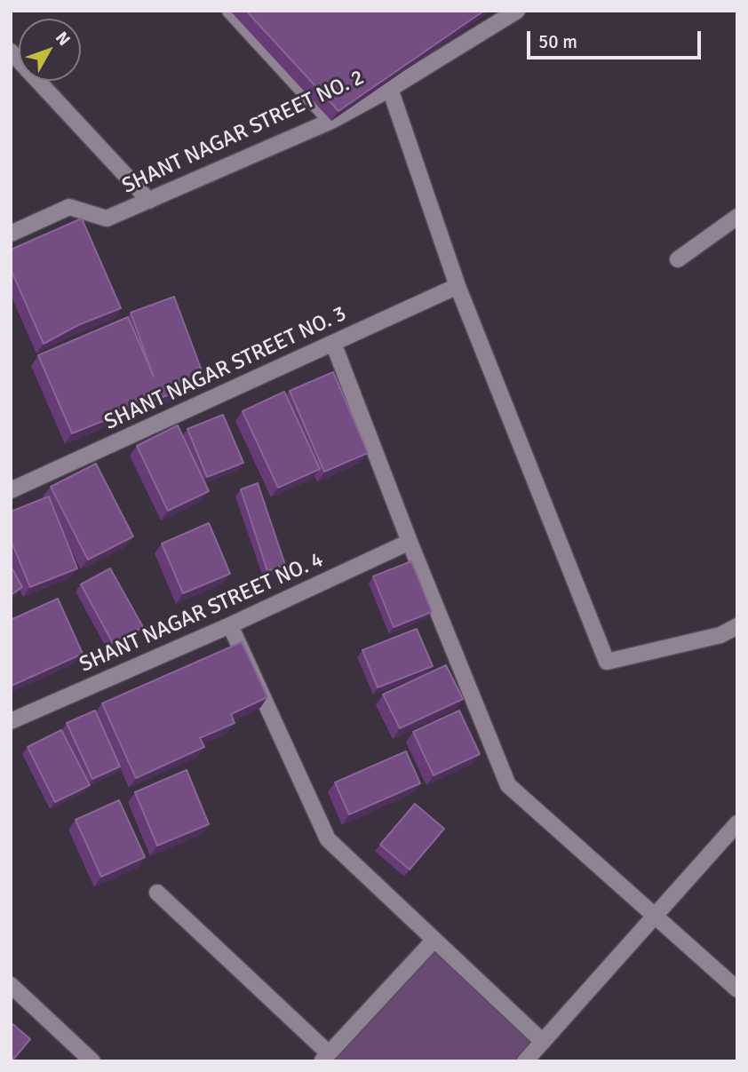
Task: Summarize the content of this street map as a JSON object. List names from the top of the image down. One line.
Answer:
{"streets":{"street":["SHANT NAGAR STREET NO. 2","SHANT NAGAR STREET NO. 3","SHANT NAGAR STREET NO. 4"]},"scale_bar":"50 m","north":"top right"}
